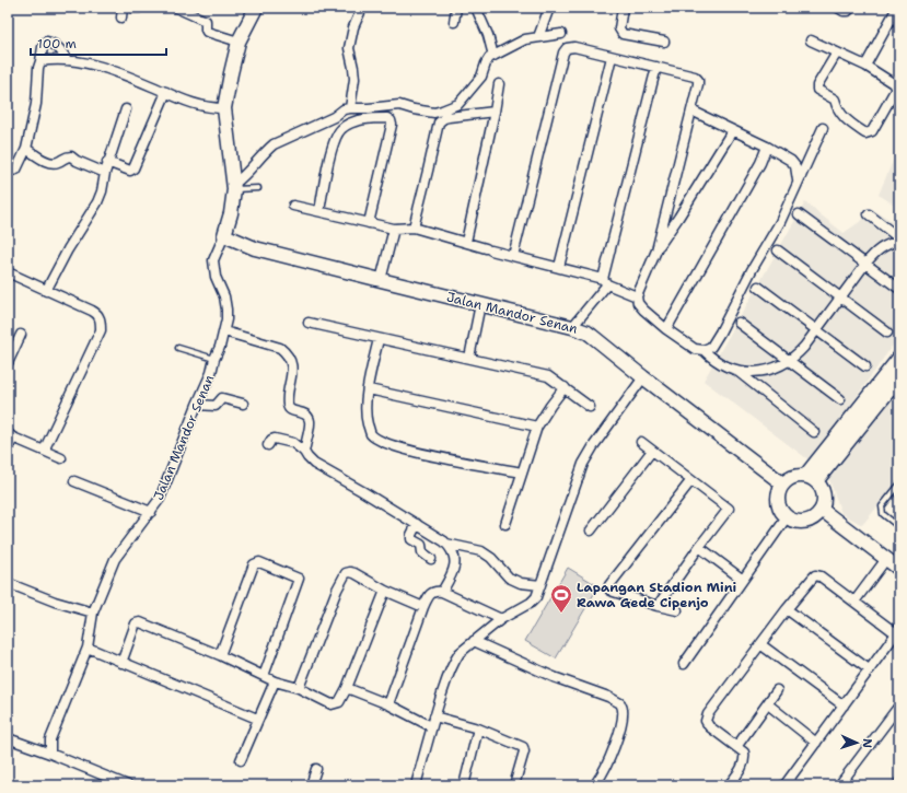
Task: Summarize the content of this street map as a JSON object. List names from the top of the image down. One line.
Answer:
{"streets":{"street":["Jalan Mandor Senan"]},"places":{"sports":["Lapangan Stadion Mini Rawa Gede Cipenjo"]},"scale_bar":"100 m","north":"right"}
